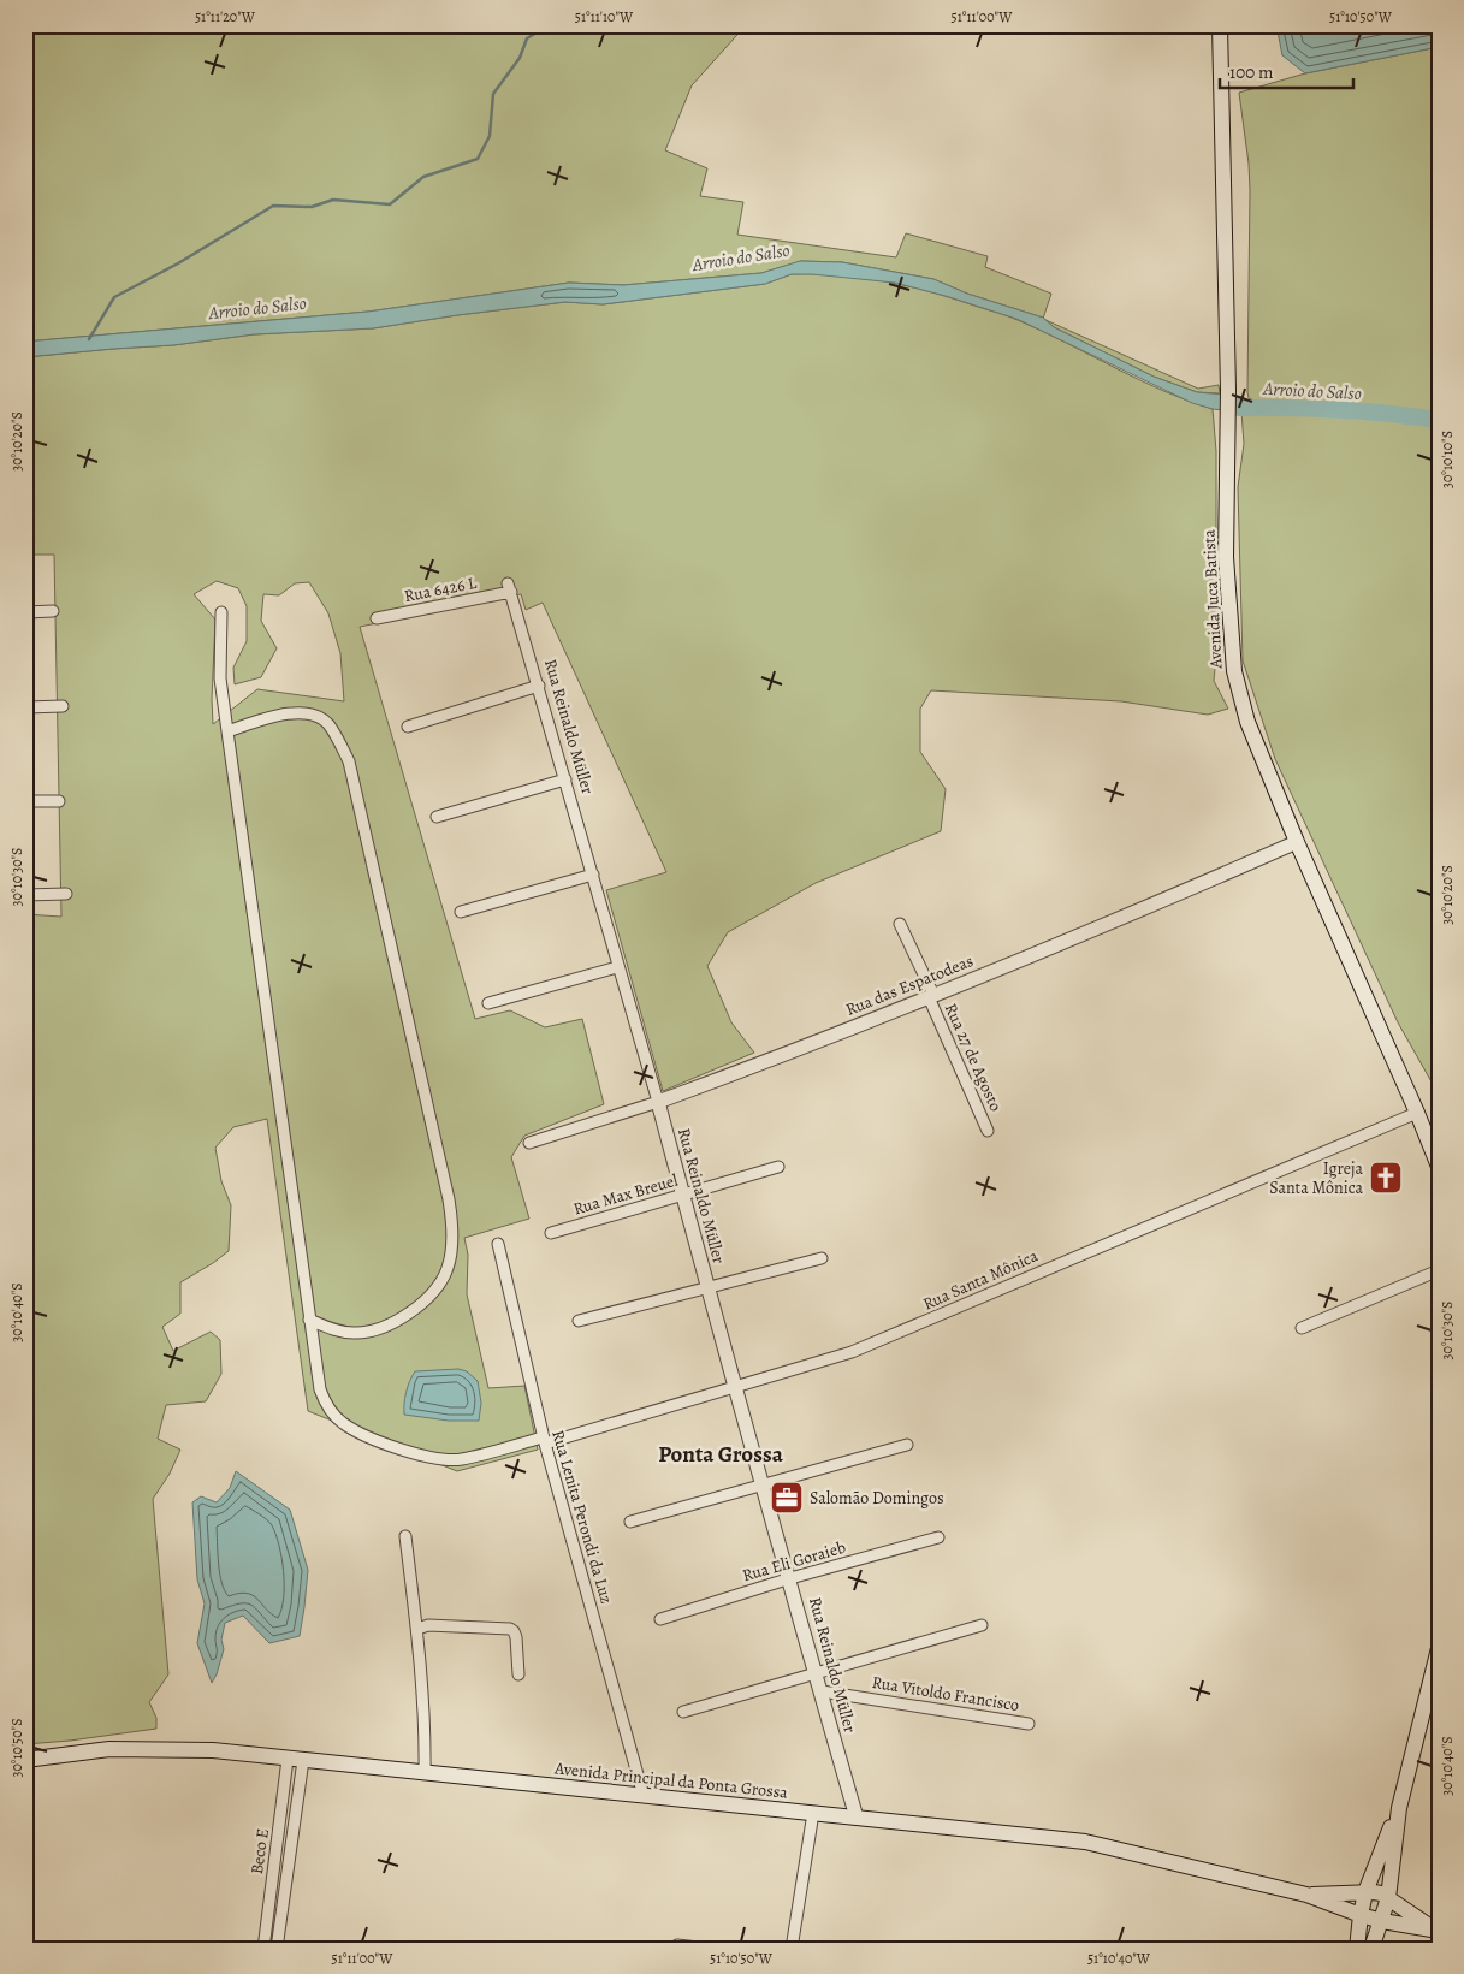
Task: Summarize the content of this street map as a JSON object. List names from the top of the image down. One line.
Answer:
{"streets":{"main road":["Avenida Juca Batista","Avenida Principal da Ponta Grossa"],"street":["Rua 6426 L","Rua Reinaldo Müller","Rua das Espatodeas","Rua 27 de Agosto","Rua Max Breuel","Rua Santa Mônica","Rua Lenita Perondi da Luz","Rua Eli Goraieb","Rua Vitoldo Francisco","Beco E"]},"crossings":[["Rua 6426 L","Rua Reinaldo Müller"],["Avenida Juca Batista","Rua das Espatodeas"],["Avenida Juca Batista","Rua Santa Mônica"],["Rua Reinaldo Müller","Rua das Espatodeas"],["Rua Reinaldo Müller","Rua Max Breuel"],["Rua Reinaldo Müller","Rua Santa Mônica"],["Rua Reinaldo Müller","Rua Eli Goraieb"],["Rua Reinaldo Müller","Rua Vitoldo Francisco"],["Rua Reinaldo Müller","Avenida Principal da Ponta Grossa"],["Rua das Espatodeas","Rua 27 de Agosto"],["Rua Santa Mônica","Rua Lenita Perondi da Luz"],["Rua Lenita Perondi da Luz","Avenida Principal da Ponta Grossa"],["Avenida Principal da Ponta Grossa","Beco E"]],"districts":["Ponta Grossa"],"water":["Arroio do Salso"],"places":{"church":["Igreja Santa Mônica"],"office":["Salomão Domingos"]},"scale_bar":"100 m","coordinates":["51°11'20\"W","51°11'10\"W","51°11'00\"W","51°10'50\"W","30°10'20\"S","30°10'10\"S","30°10'30\"S","30°10'40\"S","30°10'50\"S","51°10'40\"W"]}
